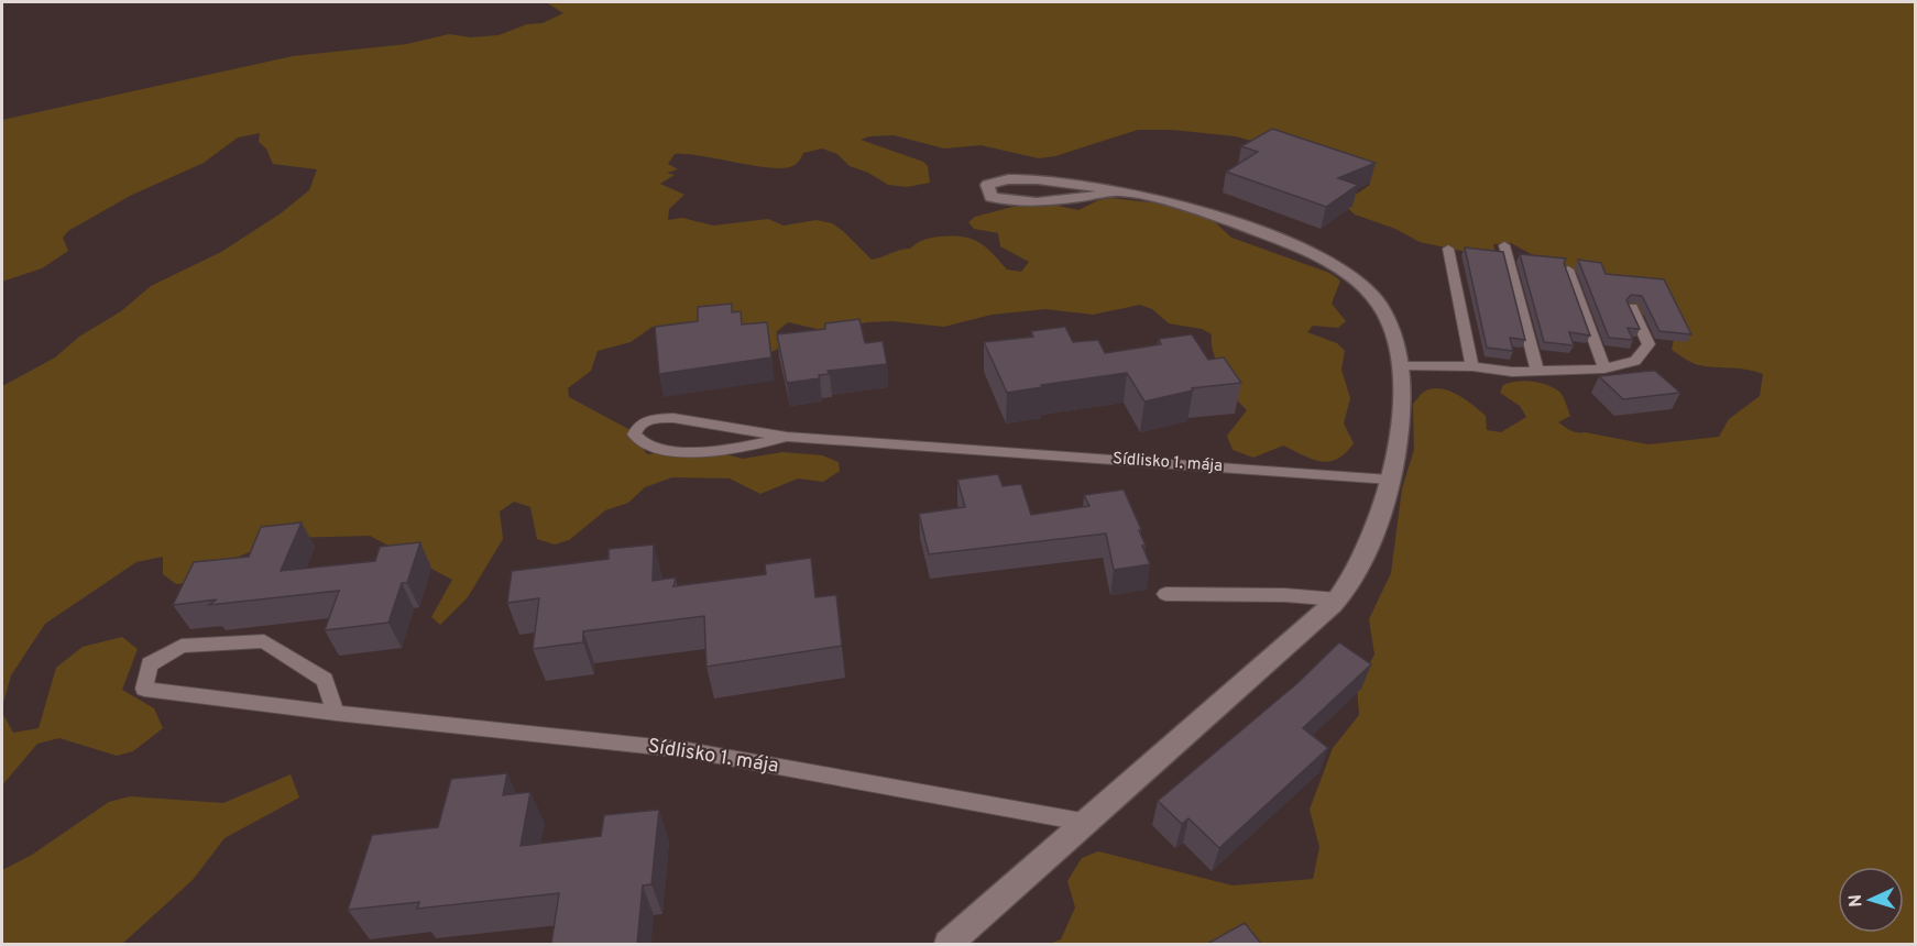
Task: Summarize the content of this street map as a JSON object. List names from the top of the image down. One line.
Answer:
{"streets":{"lane":["Sídlisko 1. mája"]},"north":"left"}
